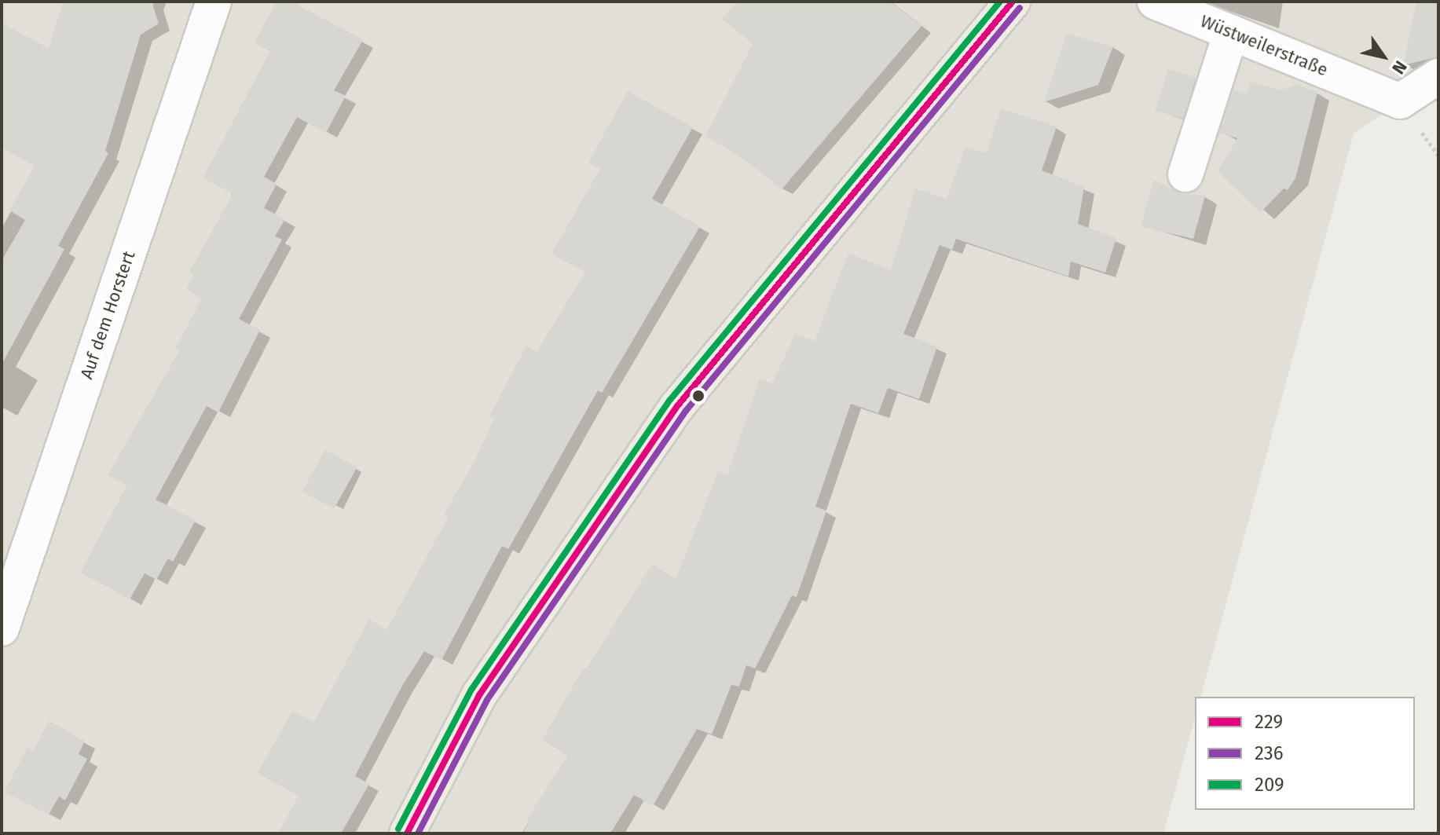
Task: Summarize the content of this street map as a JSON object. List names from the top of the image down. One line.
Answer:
{"streets":{"street":["Wüstweilerstraße","Auf dem Horstert"]},"lines":["transit line 229","transit line 209","transit line 236"],"legend":["229","236","209"],"north":"bottom right"}
